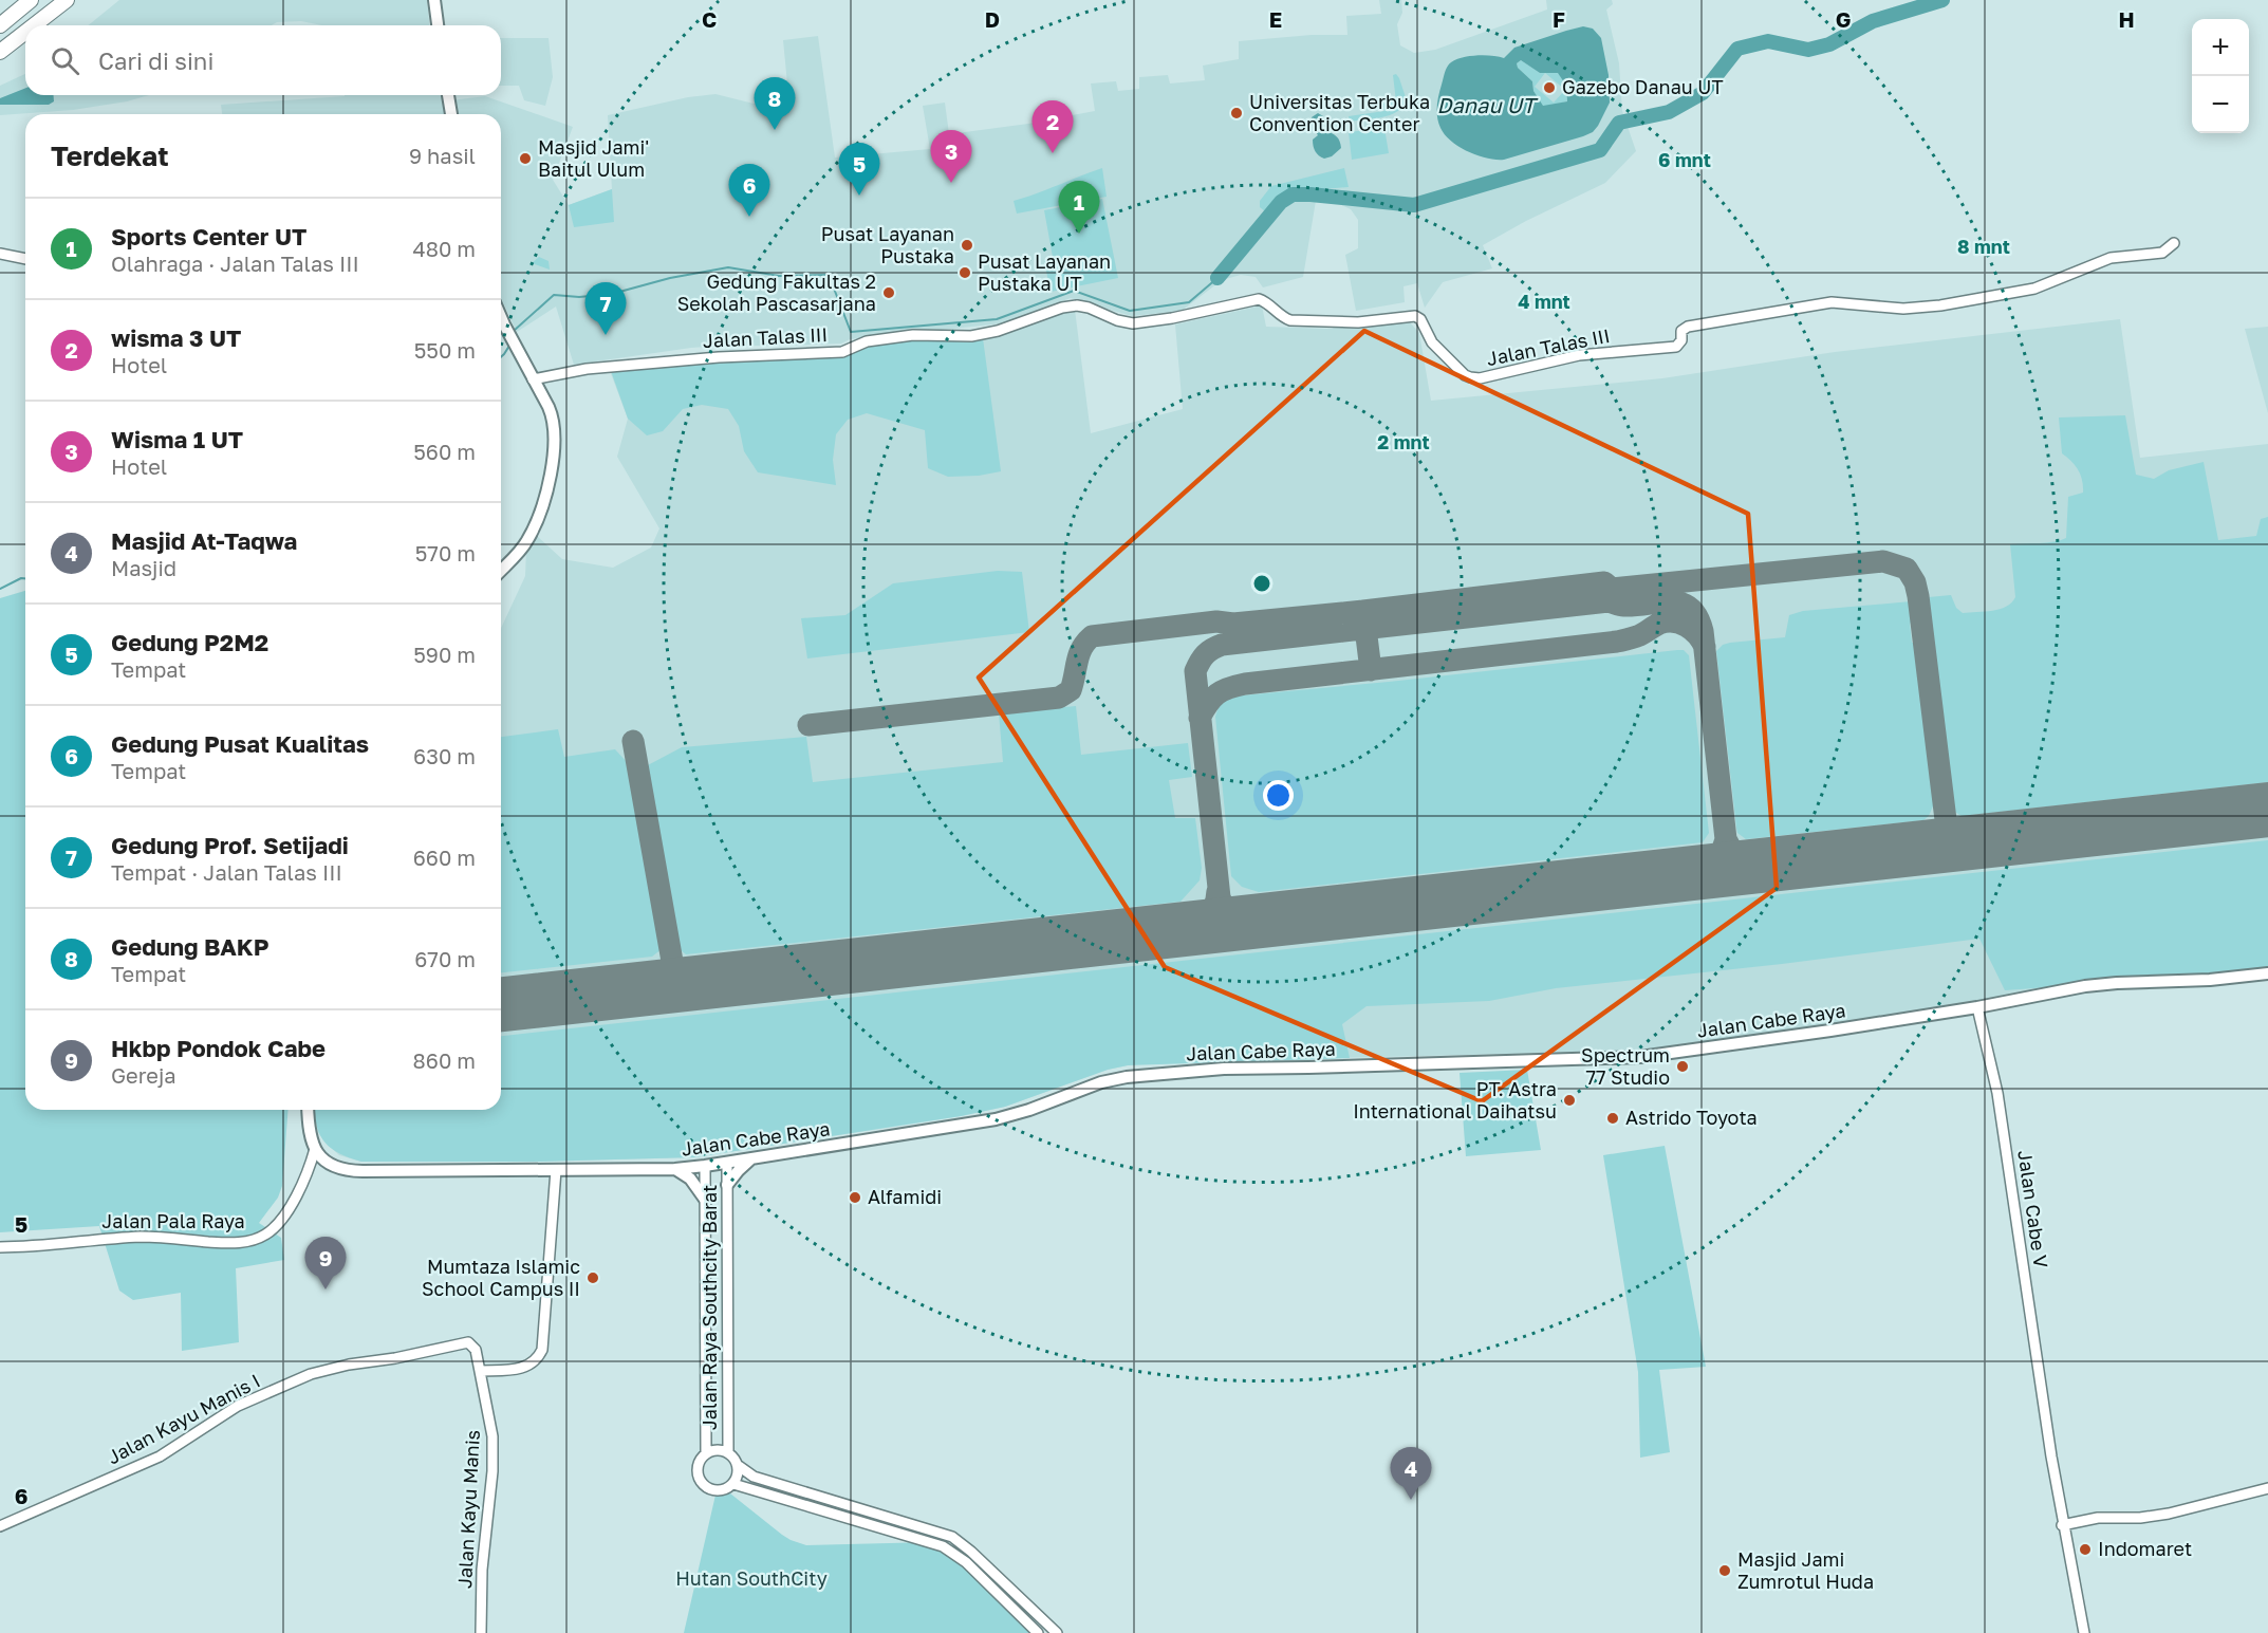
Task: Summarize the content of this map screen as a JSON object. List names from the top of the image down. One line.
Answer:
{"streets":{"main road":["Jalan Cabe Raya"],"street":["Jalan Talas III","Jalan Cabe V","Jalan Pala Raya","Jalan Raya Southcity Barat","Jalan Kayu Manis I","Jalan Kayu Manis"]},"crossings":[["Jalan Cabe Raya","Jalan Cabe V"],["Jalan Cabe Raya","Jalan Pala Raya"],["Jalan Cabe Raya","Jalan Raya Southcity Barat"],["Jalan Kayu Manis I","Jalan Kayu Manis"]],"water":["Danau UT"],"parks":["Hutan SouthCity"],"places":["Gazebo Danau UT","Universitas Terbuka Convention Center","Masjid Jami' Baitul Ulum","Pusat Layanan Pustaka","Pusat Layanan Pustaka UT","Gedung Fakultas 2 Sekolah Pascasarjana","Spectrum 77 Studio","PT. Astra International Daihatsu","Astrido Toyota","Alfamidi","Mumtaza Islamic School Campus II","Indomaret","Masjid Jami Zumrotul Huda"],"page":{"map_buttons":["+","−"],"search":"Cari di sini","pins":["8","2","3","5","6","1","7","9","4"],"heading":["Terdekat","9 hasil"],"list":[{"mark":"1","name":"Sports Center UT","note":"Olahraga · Jalan Talas III","value":"480 m"},{"mark":"2","name":"wisma 3 UT","note":"Hotel","value":"550 m"},{"mark":"3","name":"Wisma 1 UT","note":"Hotel","value":"560 m"},{"mark":"4","name":"Masjid At-Taqwa","note":"Masjid","value":"570 m"},{"mark":"5","name":"Gedung P2M2","note":"Tempat","value":"590 m"},{"mark":"6","name":"Gedung Pusat Kualitas","note":"Tempat","value":"630 m"},{"mark":"7","name":"Gedung Prof. Setijadi","note":"Tempat · Jalan Talas III","value":"660 m"},{"mark":"8","name":"Gedung BAKP","note":"Tempat","value":"670 m"},{"mark":"9","name":"Hkbp Pondok Cabe","note":"Gereja","value":"860 m"}]},"grid":{"columns":["C","D","E","F","G","H"],"rows":["5","6"]},"rings":["6 mnt","8 mnt","4 mnt","2 mnt"]}
